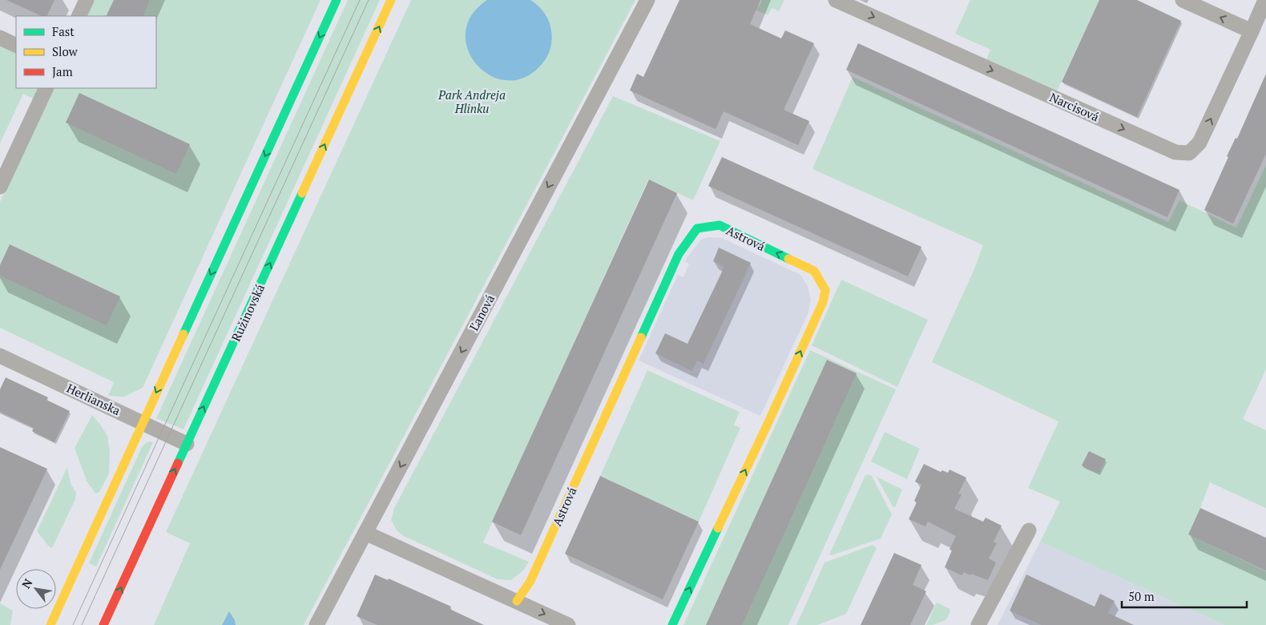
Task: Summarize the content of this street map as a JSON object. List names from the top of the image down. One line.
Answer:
{"streets":{"street":["Narcisová","Astrová","Ružinovská","Ľanová","Herlianska"]},"crossings":[["Ružinovská","Herlianska"]],"one_way":["Ľanová"],"parks":["Park Andreja Hlinku"],"legend":["Fast","Slow","Jam"],"scale_bar":"50 m","north":"top left"}
